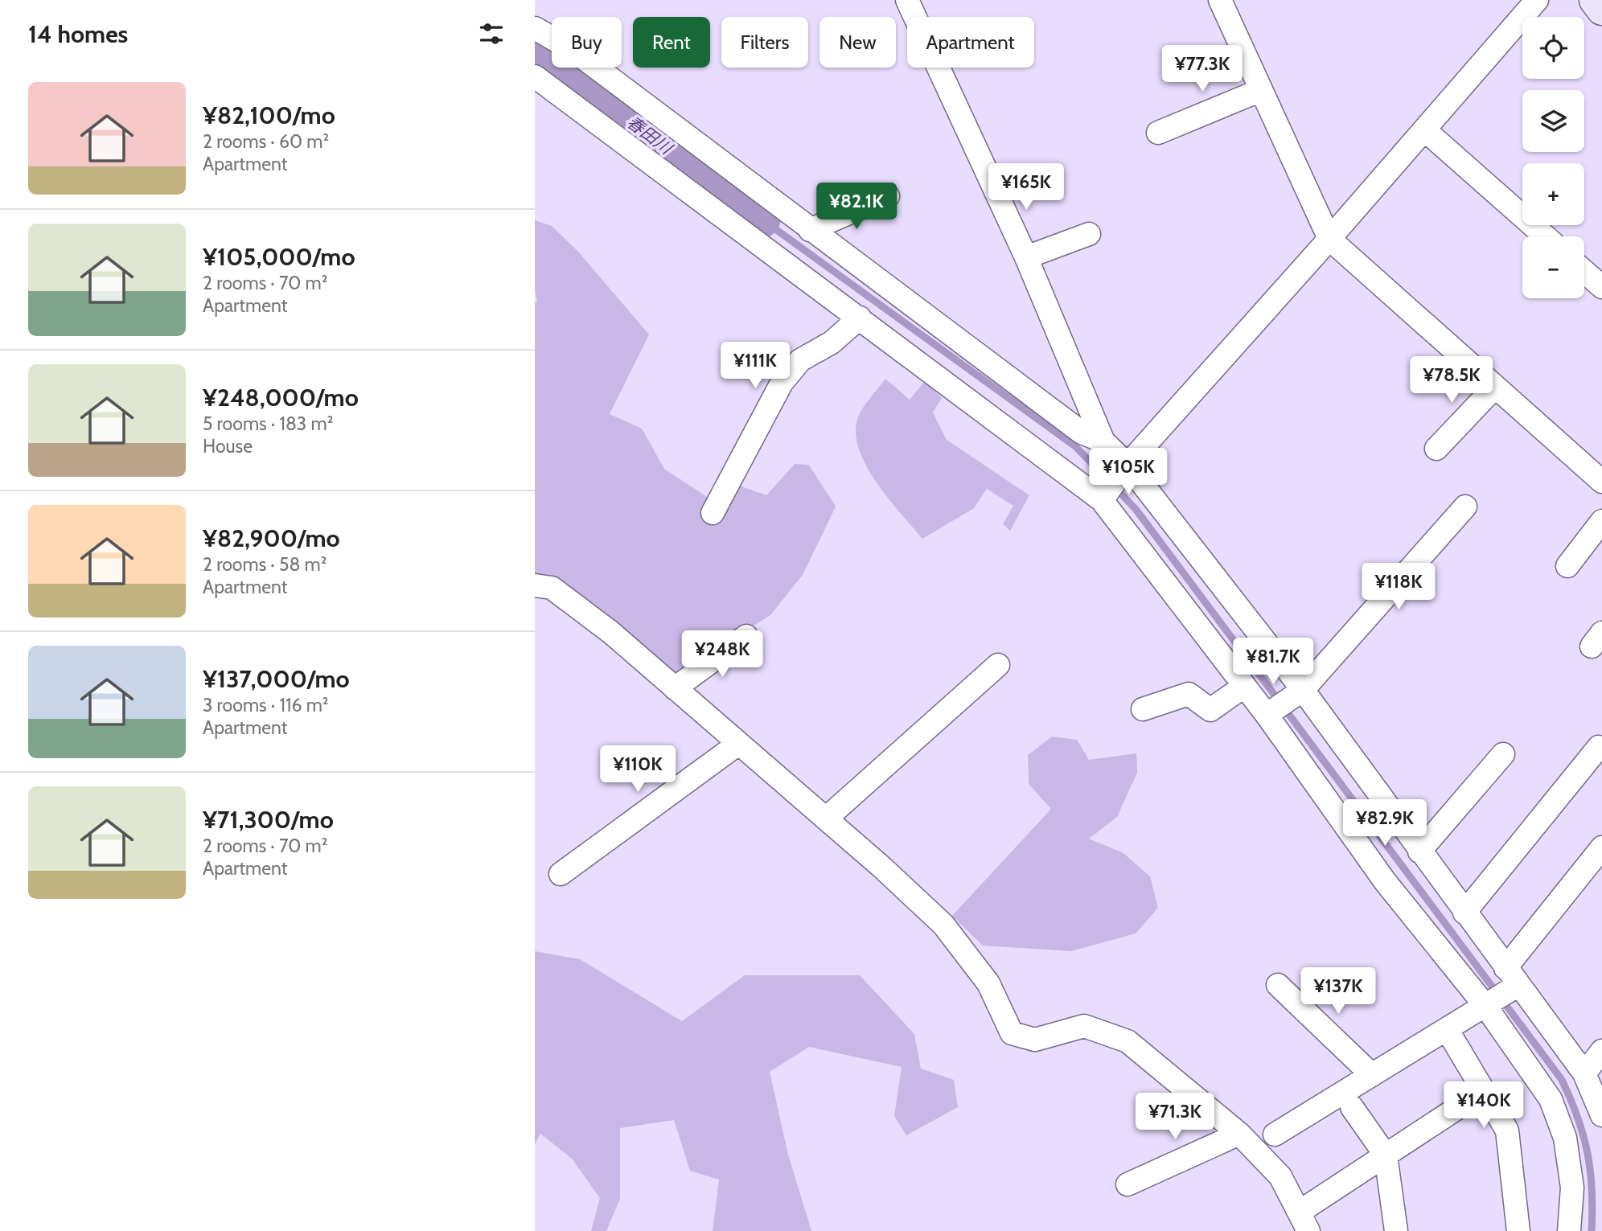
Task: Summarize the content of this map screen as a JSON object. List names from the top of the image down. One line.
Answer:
{"water":["春田川"],"page":{"heading":"14 homes","map_buttons":["+","−"],"chip":["Buy","Rent","Filters","New","Apartment"],"price":["¥77.3K","¥165K","¥82.1K","¥111K","¥78.5K","¥105K","¥118K","¥248K","¥81.7K","¥110K","¥82.9K","¥137K","¥140K","¥71.3K"],"list":[{"name":"¥82,100/mo","note":"2 rooms · 60 m² · Apartment"},{"name":"¥105,000/mo","note":"2 rooms · 70 m² · Apartment"},{"name":"¥248,000/mo","note":"5 rooms · 183 m² · House"},{"name":"¥82,900/mo","note":"2 rooms · 58 m² · Apartment"},{"name":"¥137,000/mo","note":"3 rooms · 116 m² · Apartment"},{"name":"¥71,300/mo","note":"2 rooms · 70 m² · Apartment"}]}}
